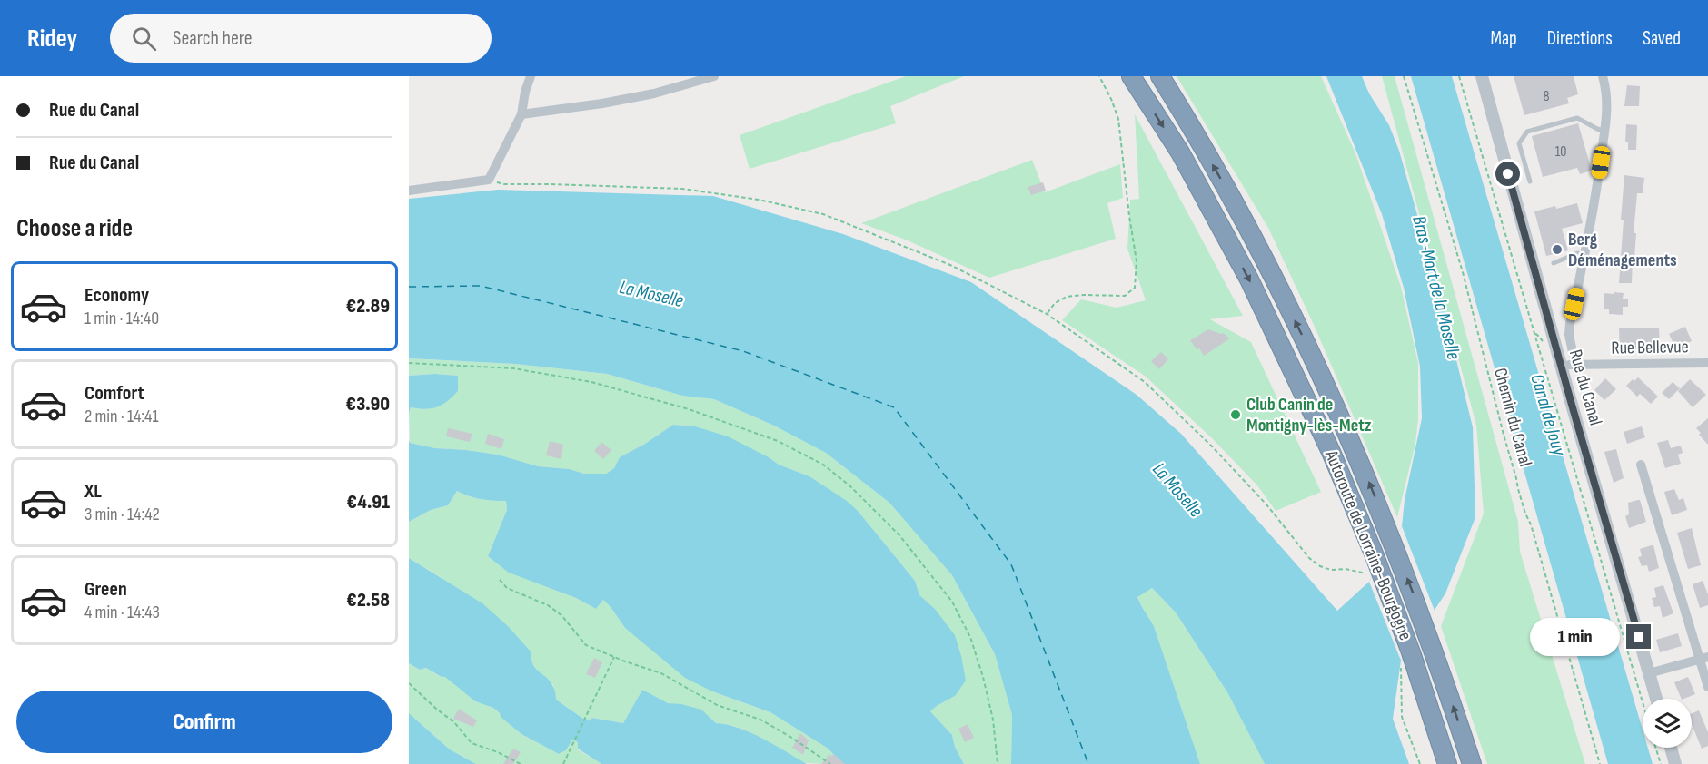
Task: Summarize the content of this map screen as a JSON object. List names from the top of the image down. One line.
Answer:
{"streets":{"highway":["Autoroute de Lorraine-Bourgogne"],"street":["Rue Bellevue","Rue du Canal"],"path":["Chemin du Canal"]},"crossings":[["Rue Bellevue","Rue du Canal"]],"water":["Bras-Mort de la Moselle","La Moselle","Canal de Jouy"],"places":["Berg Déménagements","Club Canin de Montigny-lès-Metz"],"house_numbers":["8","10"],"page":{"header":"Ridey","search":"Search here","nav":["Map","Directions","Saved"],"banner":["Rue du Canal","Rue du Canal"],"heading":"Choose a ride","list":[{"name":"Economy","note":"1 min · 14:40","value":"€2.89"},{"name":"Comfort","note":"2 min · 14:41","value":"€3.90"},{"name":"XL","note":"3 min · 14:42","value":"€4.91"},{"name":"Green","note":"4 min · 14:43","value":"€2.58"}],"bubble":"1 min","buttons":"Confirm"}}
